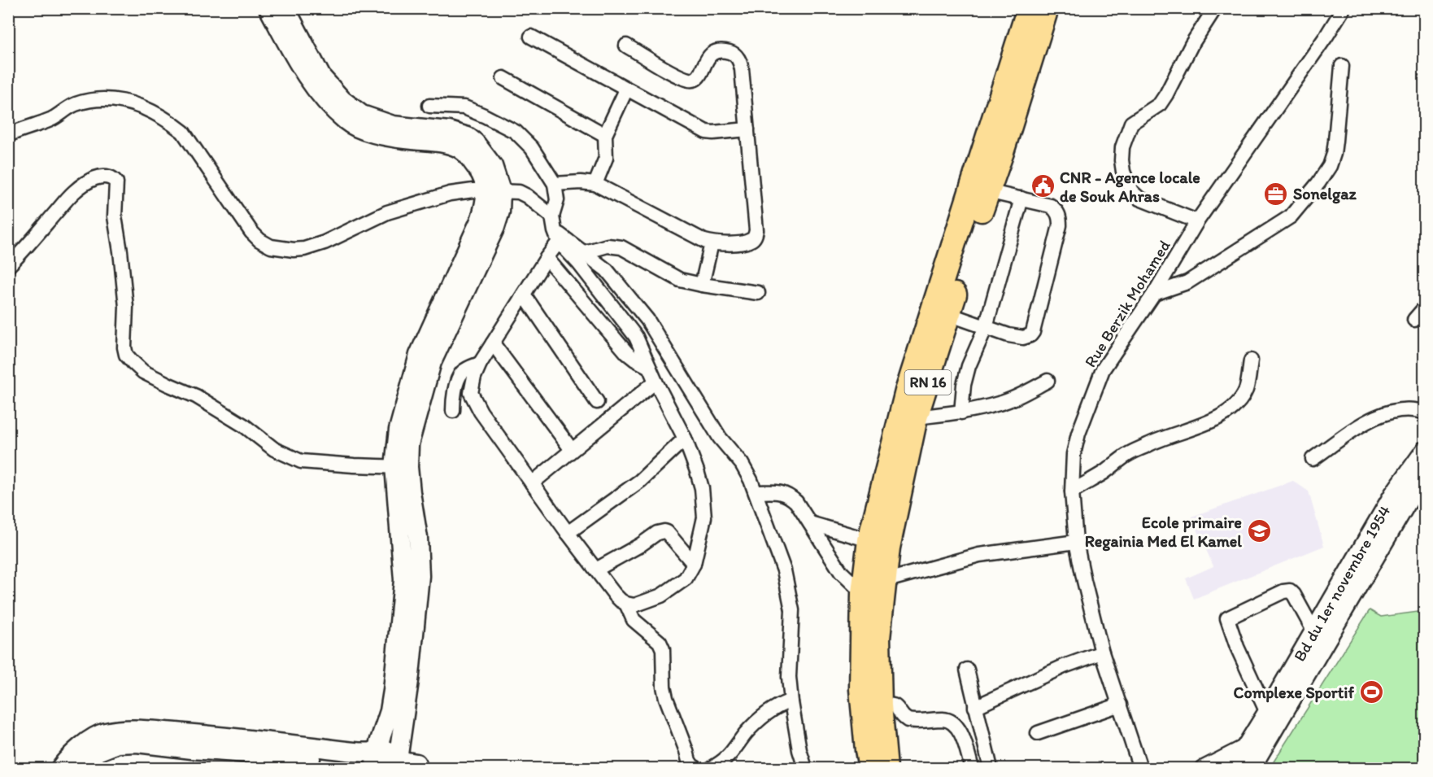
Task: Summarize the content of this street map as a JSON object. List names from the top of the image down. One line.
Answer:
{"streets":{"highway":["RN 16"],"street":["Rue Berzik Mohamed","Bd du 1er novembre 1954"]},"places":{"public building":["CNR - Agence locale de Souk Ahras"],"office":["Sonelgaz"],"school or university":["Ecole primaire Regainia Med El Kamel"],"sports":["Complexe Sportif"]}}
